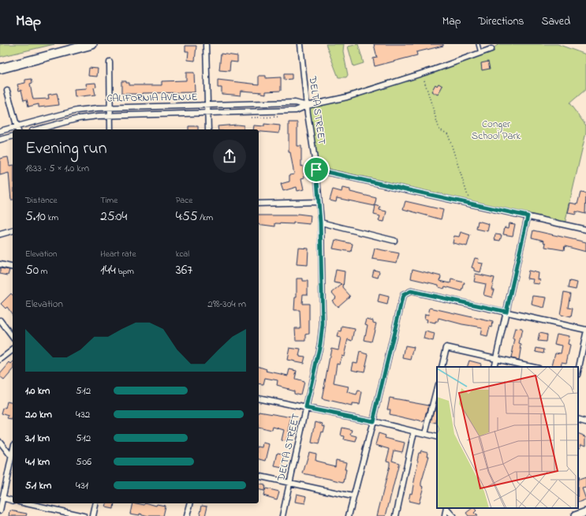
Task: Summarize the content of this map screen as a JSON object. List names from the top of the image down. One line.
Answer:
{"streets":{"street":["CALIFORNIA AVENUE","DELTA STREET"]},"crossings":[["CALIFORNIA AVENUE","DELTA STREET"]],"parks":["Conger School Park"],"page":{"header":"Map","nav":["Map","Directions","Saved"],"heading":["Evening run","18:33 · 5 × 1.0 km"],"stats":[["Distance","5.10 km"],["Time","25:04"],["Pace","4:55 /km"],["Elevation","50 m"],["Heart rate","144 bpm"],["kcal","367"]],"chart":["Elevation","298–304 m"],"list":[{"name":"1.0 km","note":"5:12"},{"name":"2.0 km","note":"4:32"},{"name":"3.1 km","note":"5:12"},{"name":"4.1 km","note":"5:06"},{"name":"5.1 km","note":"4:31"}]}}
